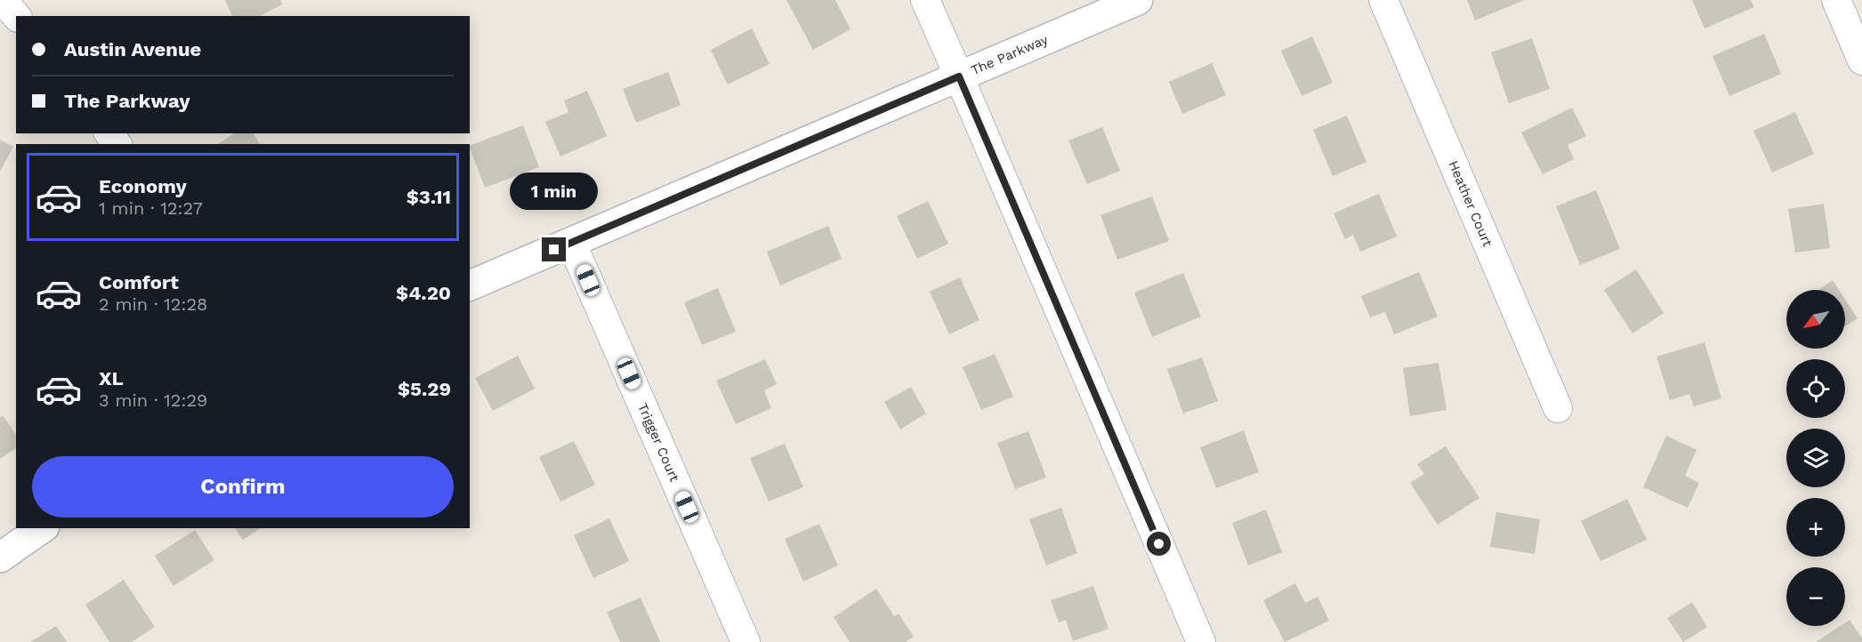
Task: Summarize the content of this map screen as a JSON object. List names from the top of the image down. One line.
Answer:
{"streets":{"street":["The Parkway","Heather Court","Trigger Court"]},"crossings":[["The Parkway","Trigger Court"]],"north":"bottom left","page":{"banner":["Austin Avenue","The Parkway"],"list":[{"name":"Economy","note":"1 min · 12:27","value":"$3.11"},{"name":"Comfort","note":"2 min · 12:28","value":"$4.20"},{"name":"XL","note":"3 min · 12:29","value":"$5.29"}],"bubble":"1 min","map_buttons":["+","−"],"buttons":"Confirm"}}
